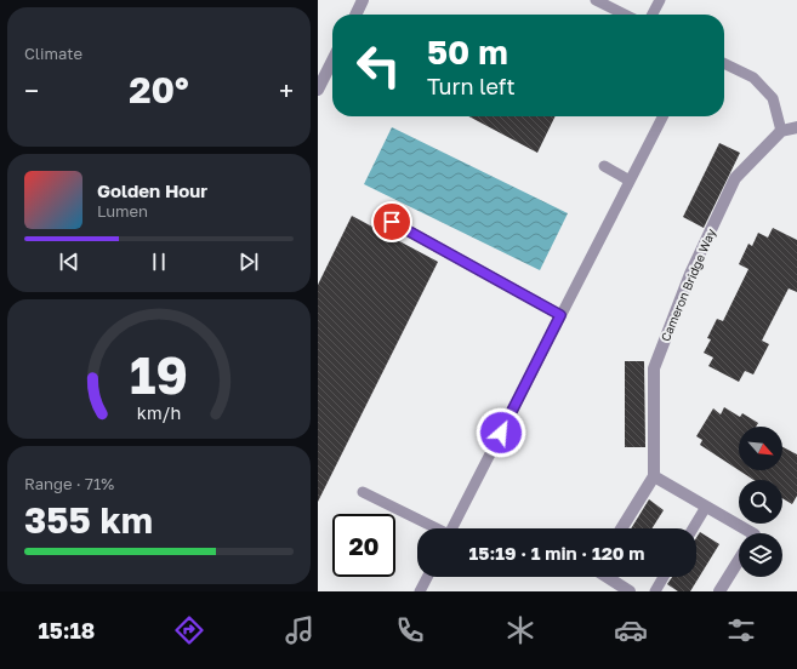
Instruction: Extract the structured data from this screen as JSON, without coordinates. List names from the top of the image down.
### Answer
{
  "streets": {
    "street": ["Cameron Bridge Way"]
  },
  "north": "bottom right",
  "page": {
    "tile": [
      "Climate",
      ["Range · 71%", "355 km"]
    ],
    "turn": ["50 m", "Turn left"],
    "heat": ["−", "20°", "+"],
    "song": ["Golden Hour", "Lumen"],
    "limit": "20",
    "trip": "15:19 · 1 min · 120 m",
    "tabs": "15:18",
    "gauge": ["19", "km/h"]
  }
}
